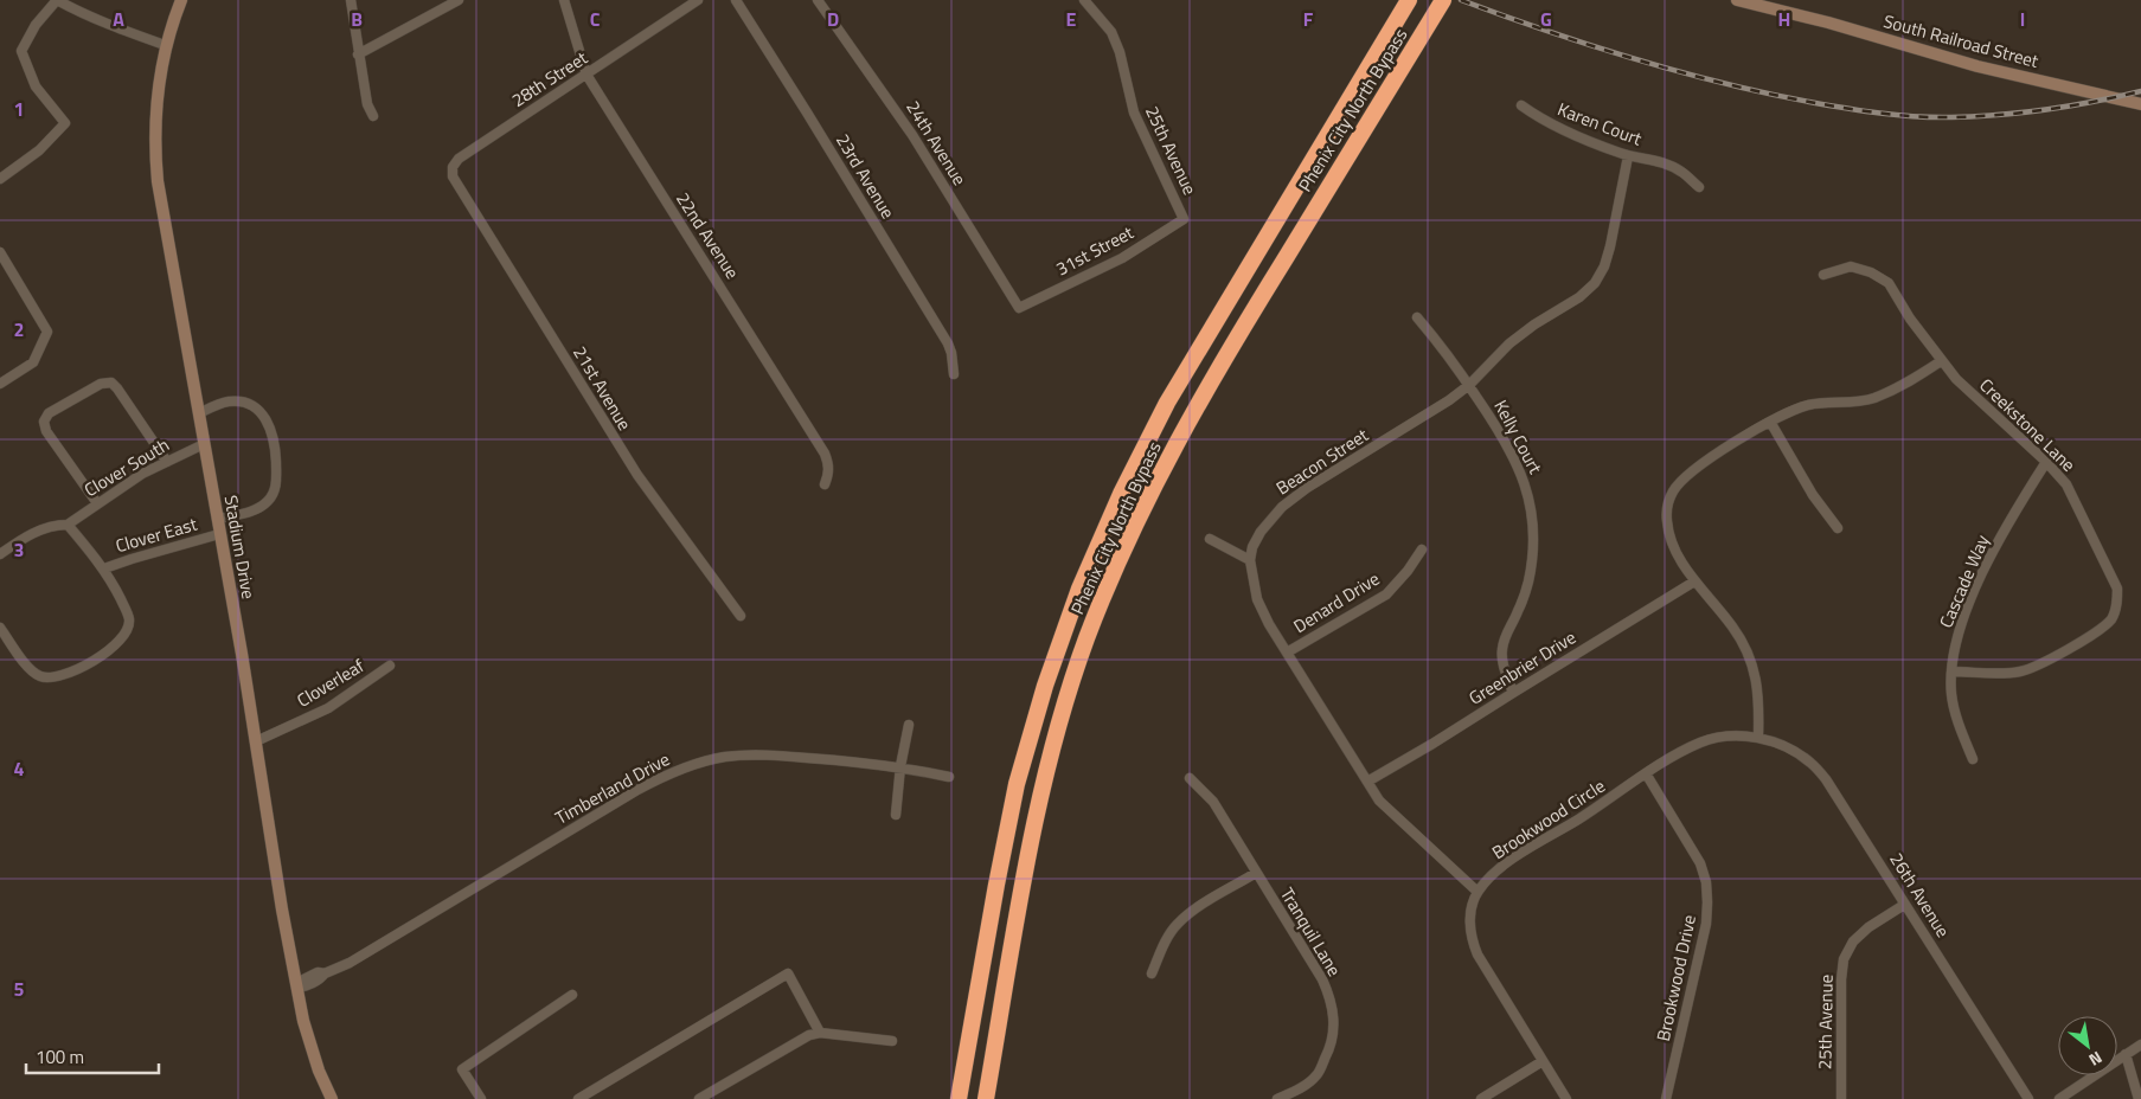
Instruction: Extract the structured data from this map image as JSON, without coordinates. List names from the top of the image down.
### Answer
{
  "streets": {
    "highway": ["Phenix City North Bypass"],
    "street": [
      "South Railroad Street",
      "28th Street",
      "Karen Court",
      "24th Avenue",
      "25th Avenue",
      "23rd Avenue",
      "22nd Avenue",
      "31st Street",
      "21st Avenue",
      "Creekstone Lane",
      "Kelly Court",
      "Beacon Street",
      "Clover South",
      "Clover East",
      "Stadium Drive",
      "Cascade Way",
      "Denard Drive",
      "Greenbrier Drive",
      "Cloverleaf",
      "Timberland Drive",
      "Brookwood Circle",
      "26th Avenue",
      "Tranquil Lane",
      "Brookwood Drive"
    ]
  },
  "crossings": [
    ["28th Street", "22nd Avenue"],
    ["28th Street", "21st Avenue"],
    ["Karen Court", "Beacon Street"],
    ["24th Avenue", "31st Street"],
    ["25th Avenue", "31st Street"],
    ["25th Avenue", "26th Avenue"],
    ["Creekstone Lane", "Cascade Way"],
    ["Kelly Court", "Beacon Street"],
    ["Kelly Court", "Greenbrier Drive"],
    ["Clover South", "Stadium Drive"],
    ["Clover East", "Stadium Drive"],
    ["Stadium Drive", "Cloverleaf"],
    ["Stadium Drive", "Timberland Drive"],
    ["Brookwood Circle", "26th Avenue"],
    ["Brookwood Circle", "Brookwood Drive"]
  ],
  "scale_bar": "100 m",
  "north": "bottom right",
  "grid": {
    "columns": [
      "A",
      "B",
      "C",
      "D",
      "E",
      "F",
      "G",
      "H",
      "I"
    ],
    "rows": [
      "1",
      "2",
      "3",
      "4",
      "5"
    ]
  }
}
